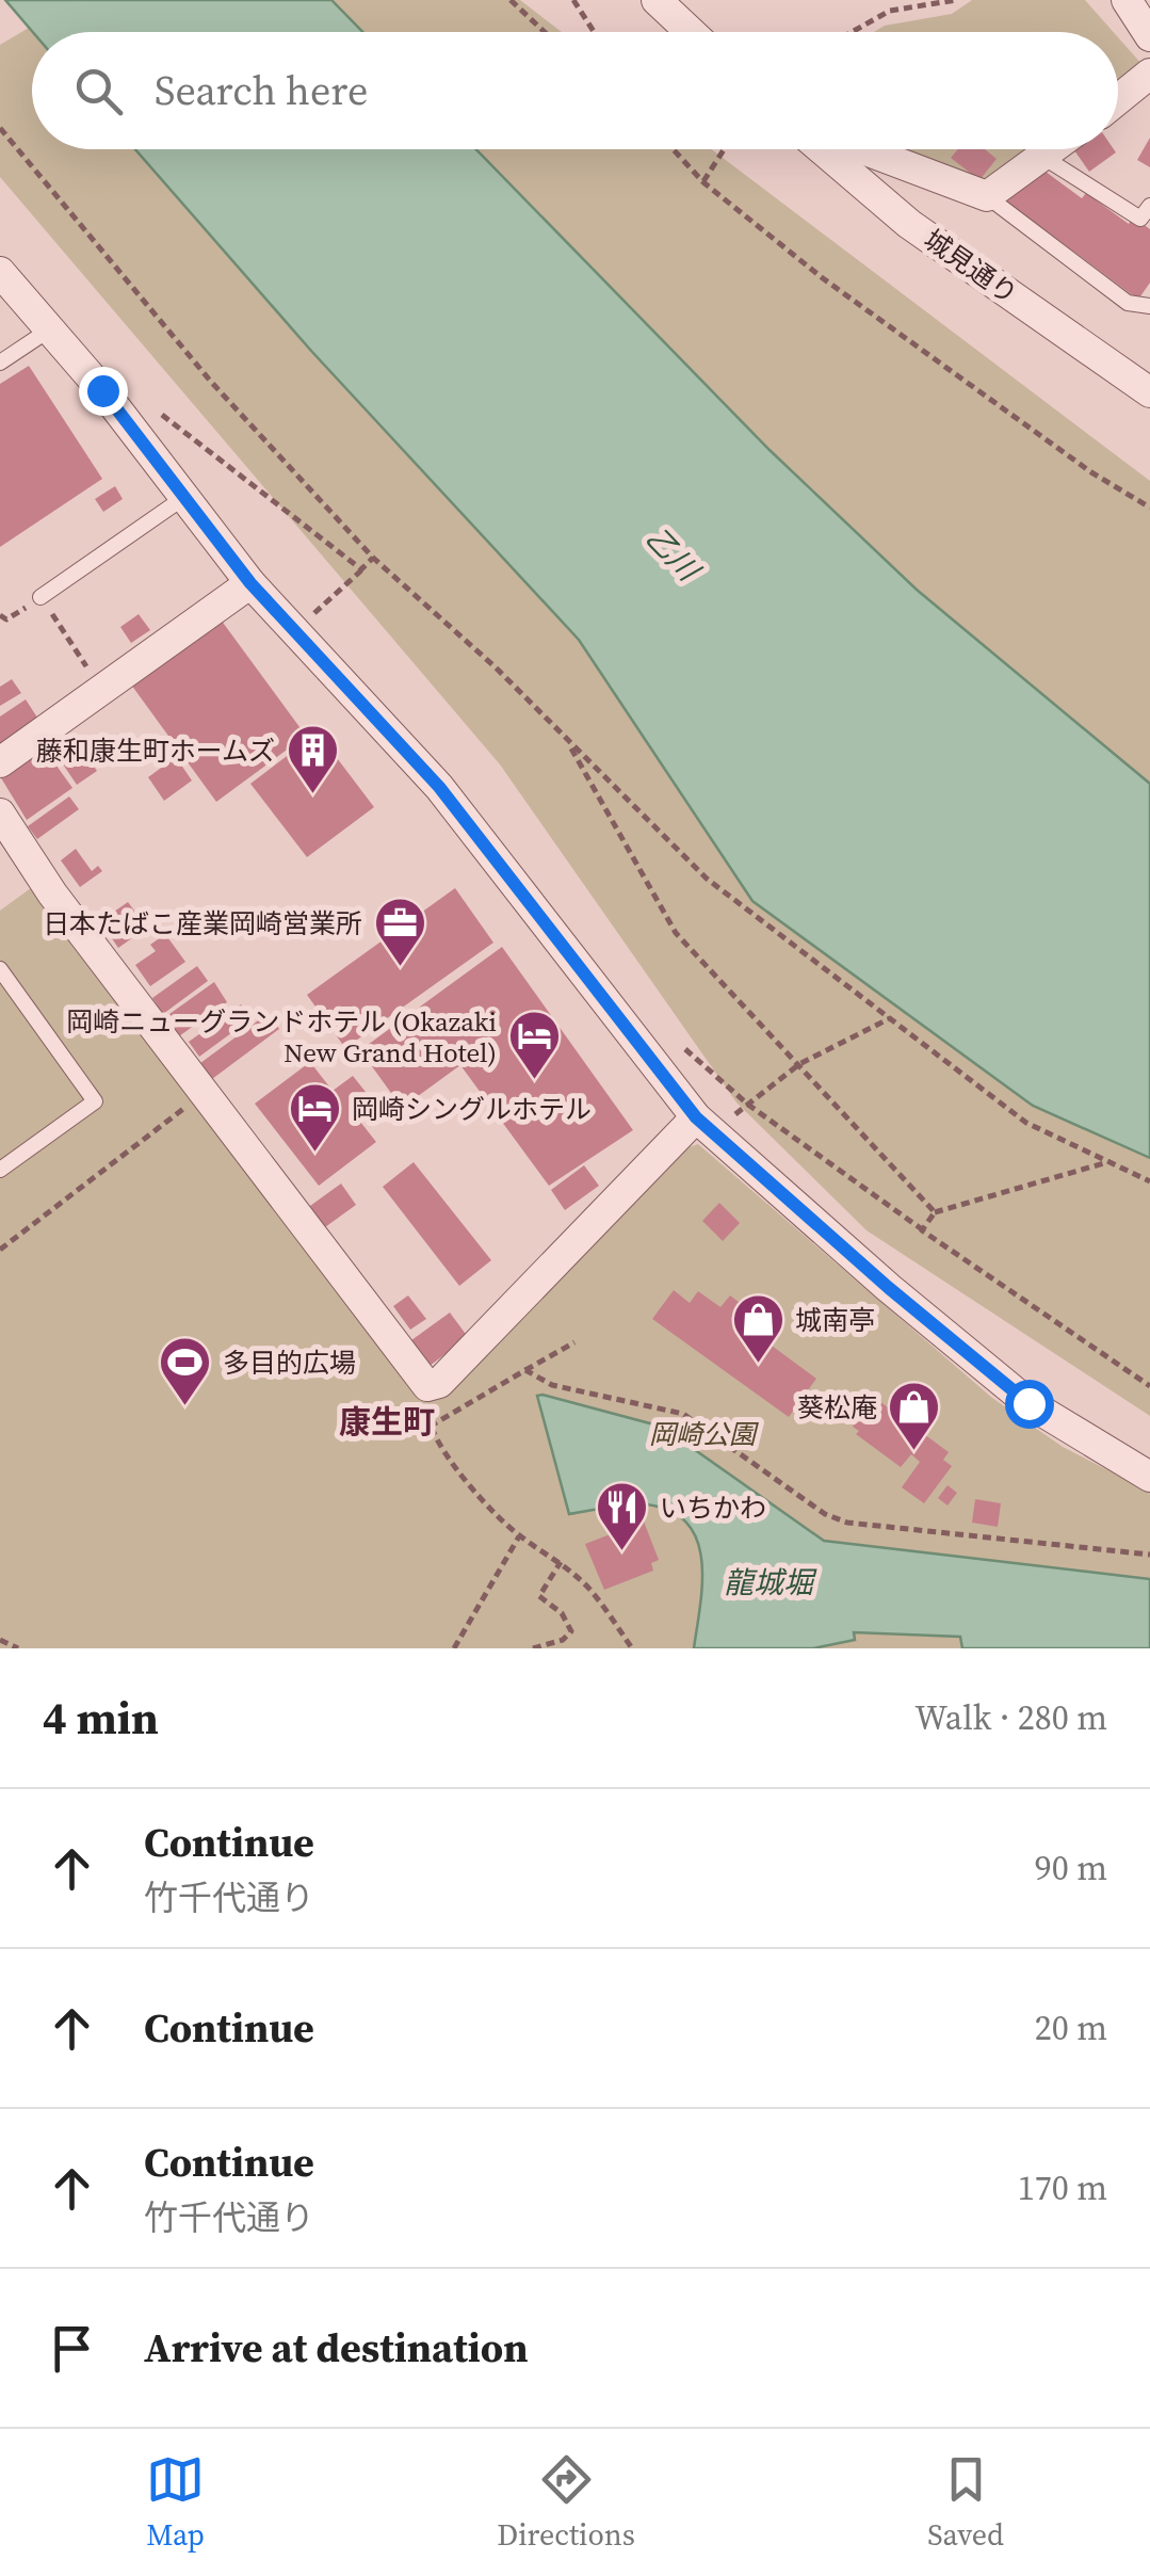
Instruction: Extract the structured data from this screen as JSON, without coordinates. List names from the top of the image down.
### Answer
{
  "streets": {
    "street": ["城見通り"]
  },
  "districts": ["康生町"],
  "water": ["乙川", "龍城堀"],
  "parks": ["岡崎公園"],
  "places": {
    "building": ["藤和康生町ホームズ"],
    "office": ["日本たばこ産業岡崎営業所"],
    "hotel": ["岡崎ニューグランドホテル (Okazaki New Grand Hotel)", "岡崎シングルホテル"],
    "shop": ["城南亭", "葵松庵"],
    "sports": ["多目的広場"],
    "restaurant": ["いちかわ"]
  },
  "page": {
    "search": "Search here",
    "heading": ["4 min", "Walk · 280 m"],
    "list": [
      ["Continue", "竹千代通り", "90 m"],
      ["Continue", "20 m"],
      ["Continue", "竹千代通り", "170 m"],
      "Arrive at destination"
    ],
    "nav": ["Map", "Directions", "Saved"]
  }
}
